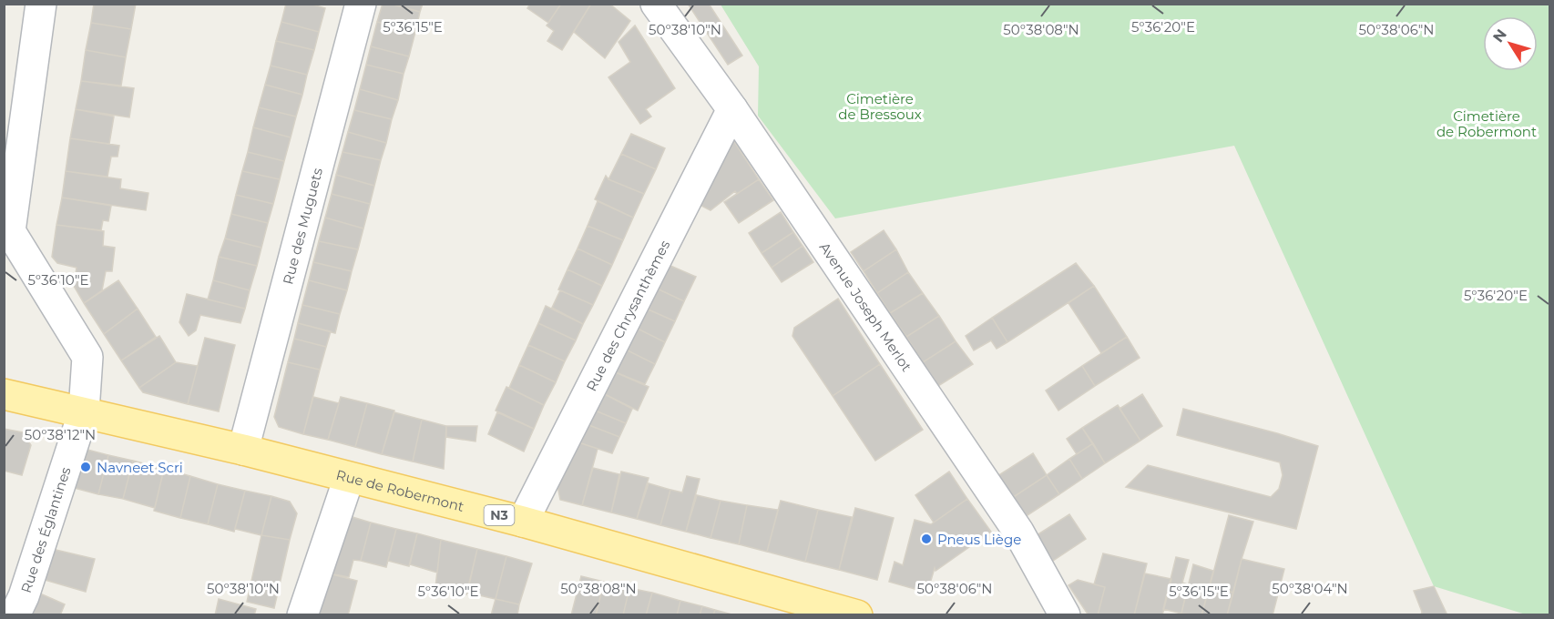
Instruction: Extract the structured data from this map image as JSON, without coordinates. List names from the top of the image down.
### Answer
{
  "streets": {
    "main road": ["Rue de Robermont", "N3"],
    "street": [
      "Rue des Muguets",
      "Avenue Joseph Merlot",
      "Rue des Chrysanthèmes",
      "Rue des Églantines"
    ]
  },
  "crossings": [
    ["Rue des Muguets", "Rue de Robermont"],
    ["Avenue Joseph Merlot", "Rue des Chrysanthèmes"],
    ["Rue des Chrysanthèmes", "Rue de Robermont"],
    ["Rue de Robermont", "Rue des Églantines"]
  ],
  "parks": ["Cimetière de Bressoux", "Cimetière de Robermont"],
  "places": ["Navneet Scri", "Pneus Liège"],
  "north": "top left",
  "coordinates": [
    "5°36'15\"E",
    "5°36'20\"E",
    "50°38'06\"N",
    "50°38'10\"N",
    "50°38'08\"N",
    "5°36'10\"E",
    "50°38'12\"N",
    "50°38'04\"N"
  ]
}
